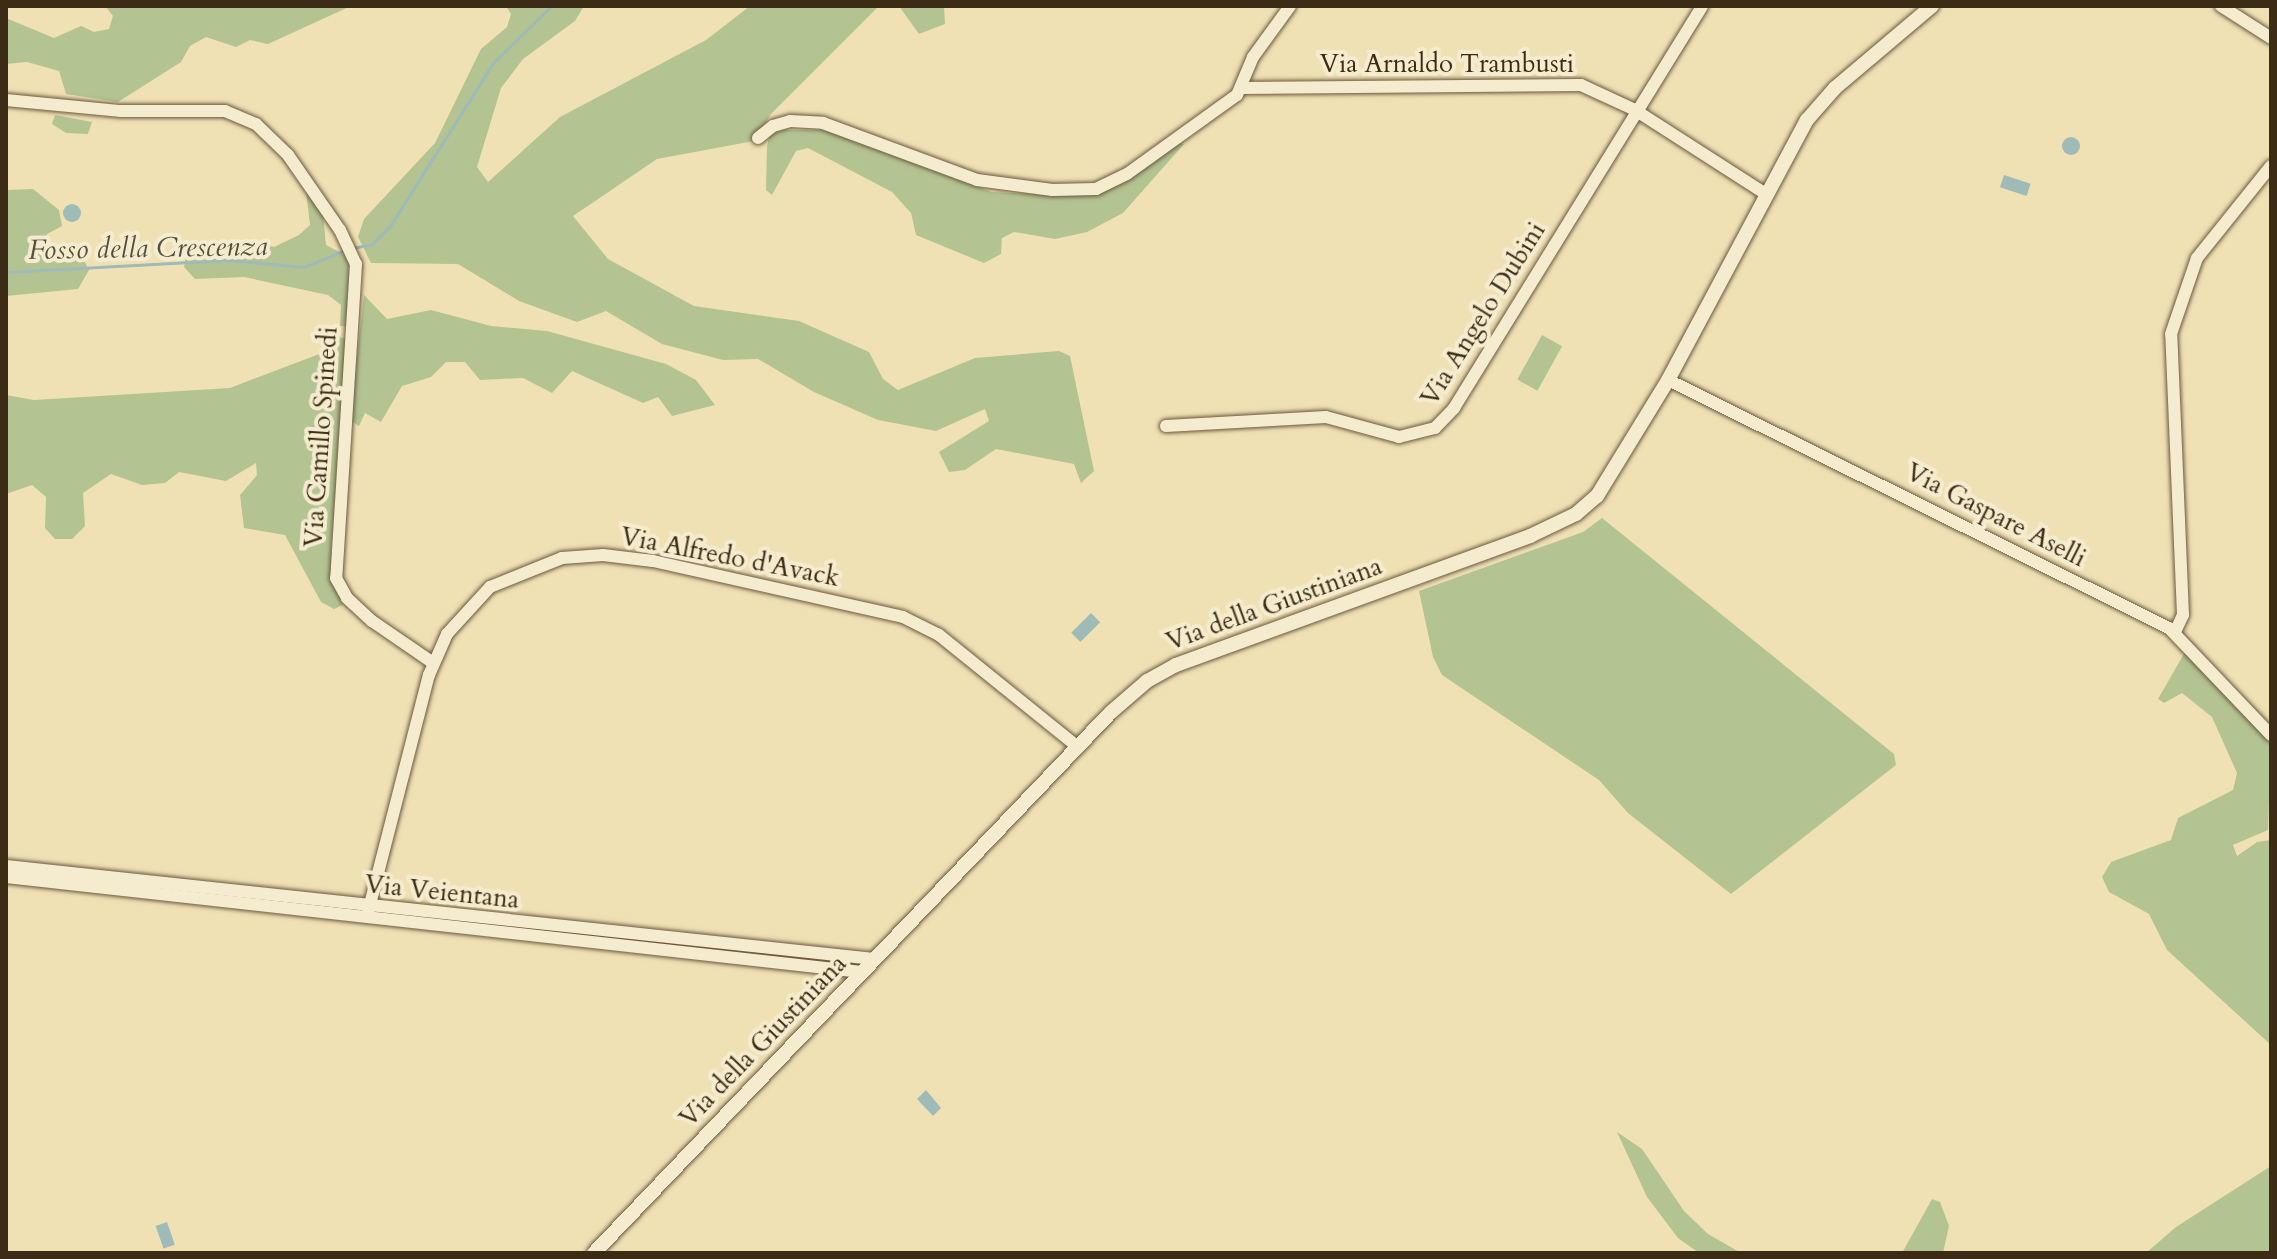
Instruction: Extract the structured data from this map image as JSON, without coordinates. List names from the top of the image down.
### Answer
{
  "streets": {
    "street": [
      "Via Arnaldo Trambusti",
      "Via Angelo Dubini",
      "Via Camillo Spinedi",
      "Via Gaspare Aselli",
      "Via Alfredo d'Avack",
      "Via della Giustiniana",
      "Via Veientana"
    ]
  },
  "crossings": [
    ["Via Arnaldo Trambusti", "Via Angelo Dubini"],
    ["Via Arnaldo Trambusti", "Via della Giustiniana"],
    ["Via Camillo Spinedi", "Via Alfredo d'Avack"],
    ["Via Gaspare Aselli", "Via della Giustiniana"],
    ["Via Alfredo d'Avack", "Via della Giustiniana"],
    ["Via Alfredo d'Avack", "Via Veientana"],
    ["Via della Giustiniana", "Via Veientana"]
  ],
  "water": ["Fosso della Crescenza"]
}
